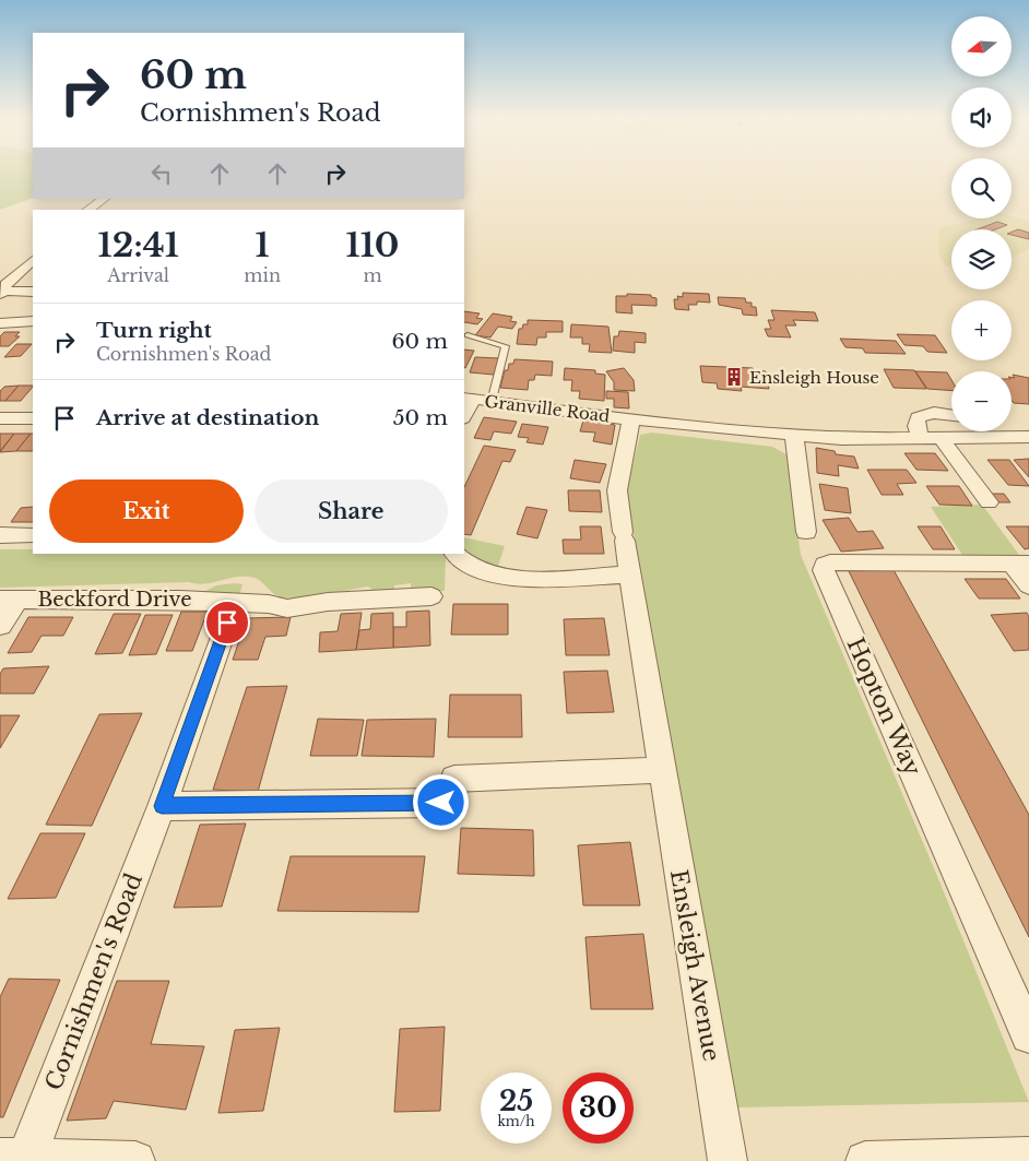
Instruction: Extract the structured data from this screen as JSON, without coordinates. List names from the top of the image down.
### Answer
{
  "streets": {
    "street": [
      "Granville Road",
      "Beckford Drive",
      "Hopton Way",
      "Ensleigh Avenue",
      "Cornishmen's Road"
    ]
  },
  "crossings": [
    ["Granville Road", "Ensleigh Avenue"],
    ["Beckford Drive", "Cornishmen's Road"]
  ],
  "places": {
    "building": ["Ensleigh House"]
  },
  "north": "left",
  "page": {
    "map_buttons": ["+", "−"],
    "turn": ["60 m", "Cornishmen's Road"],
    "eta": [
      "12:41",
      "Arrival",
      "1",
      "min",
      "110",
      "m"
    ],
    "list": [
      {
        "name": "Turn right",
        "note": "Cornishmen's Road",
        "value": "60 m"
      },
      {
        "name": "Arrive at destination",
        "value": "50 m"
      }
    ],
    "buttons": ["Exit", "Share"],
    "speed": "25 km/h",
    "limit": "30"
  }
}
